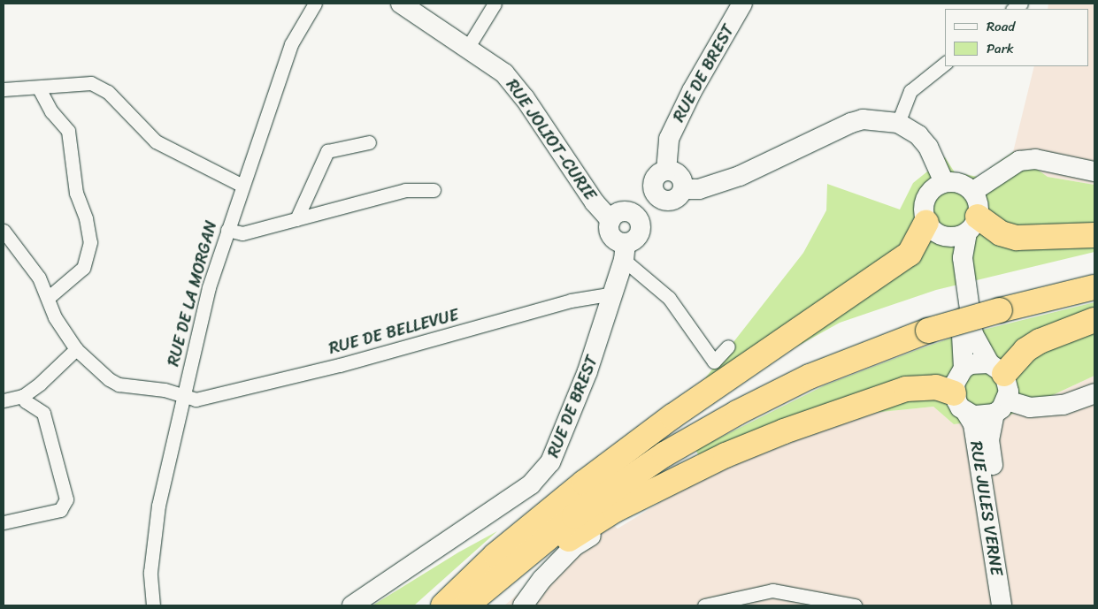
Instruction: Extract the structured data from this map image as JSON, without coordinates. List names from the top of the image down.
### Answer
{
  "streets": {
    "street": [
      "RUE DE BREST",
      "RUE JOLIOT-CURIE",
      "RUE DE LA MORGAN",
      "RUE DE BELLEVUE",
      "RUE JULES VERNE"
    ]
  },
  "crossings": [
    ["RUE DE BREST", "RUE JOLIOT-CURIE"],
    ["RUE DE BREST", "RUE DE BELLEVUE"],
    ["RUE DE LA MORGAN", "RUE DE BELLEVUE"]
  ],
  "legend": ["Road", "Park"]
}
